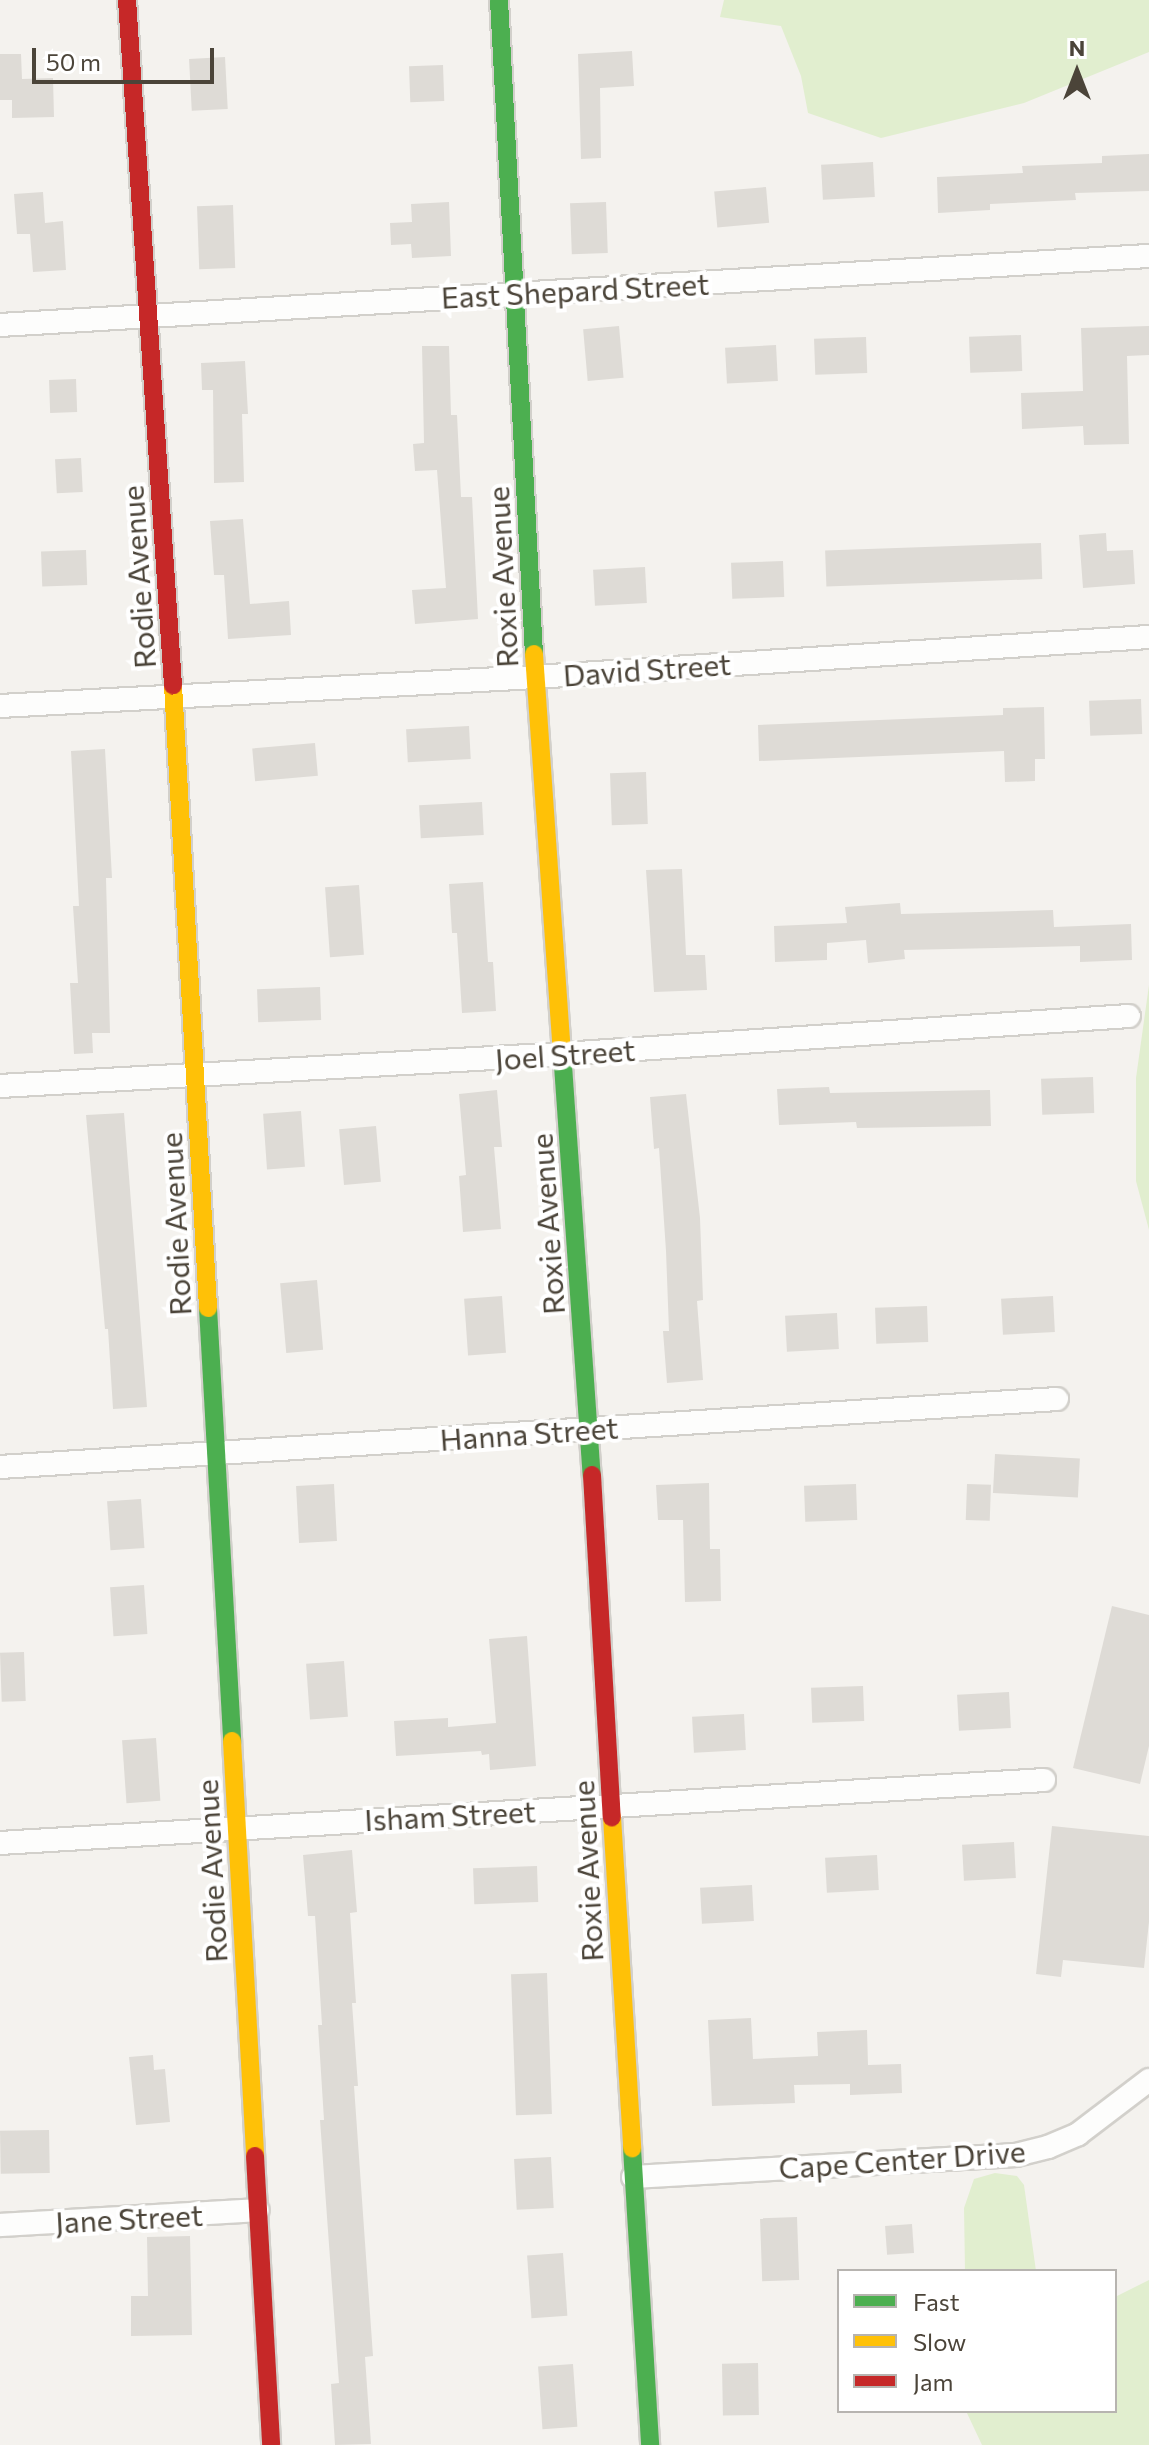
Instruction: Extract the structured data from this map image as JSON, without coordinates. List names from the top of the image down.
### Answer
{
  "streets": {
    "street": [
      "East Shepard Street",
      "Rodie Avenue",
      "Roxie Avenue",
      "David Street",
      "Joel Street",
      "Hanna Street",
      "Isham Street",
      "Cape Center Drive",
      "Jane Street"
    ]
  },
  "crossings": [
    ["East Shepard Street", "Rodie Avenue"],
    ["East Shepard Street", "Roxie Avenue"],
    ["Rodie Avenue", "David Street"],
    ["Rodie Avenue", "Joel Street"],
    ["Rodie Avenue", "Hanna Street"],
    ["Rodie Avenue", "Isham Street"],
    ["Rodie Avenue", "Jane Street"],
    ["Roxie Avenue", "David Street"],
    ["Roxie Avenue", "Joel Street"],
    ["Roxie Avenue", "Hanna Street"],
    ["Roxie Avenue", "Isham Street"],
    ["Roxie Avenue", "Cape Center Drive"]
  ],
  "legend": ["Fast", "Slow", "Jam"],
  "scale_bar": "50 m",
  "north": "top"
}
